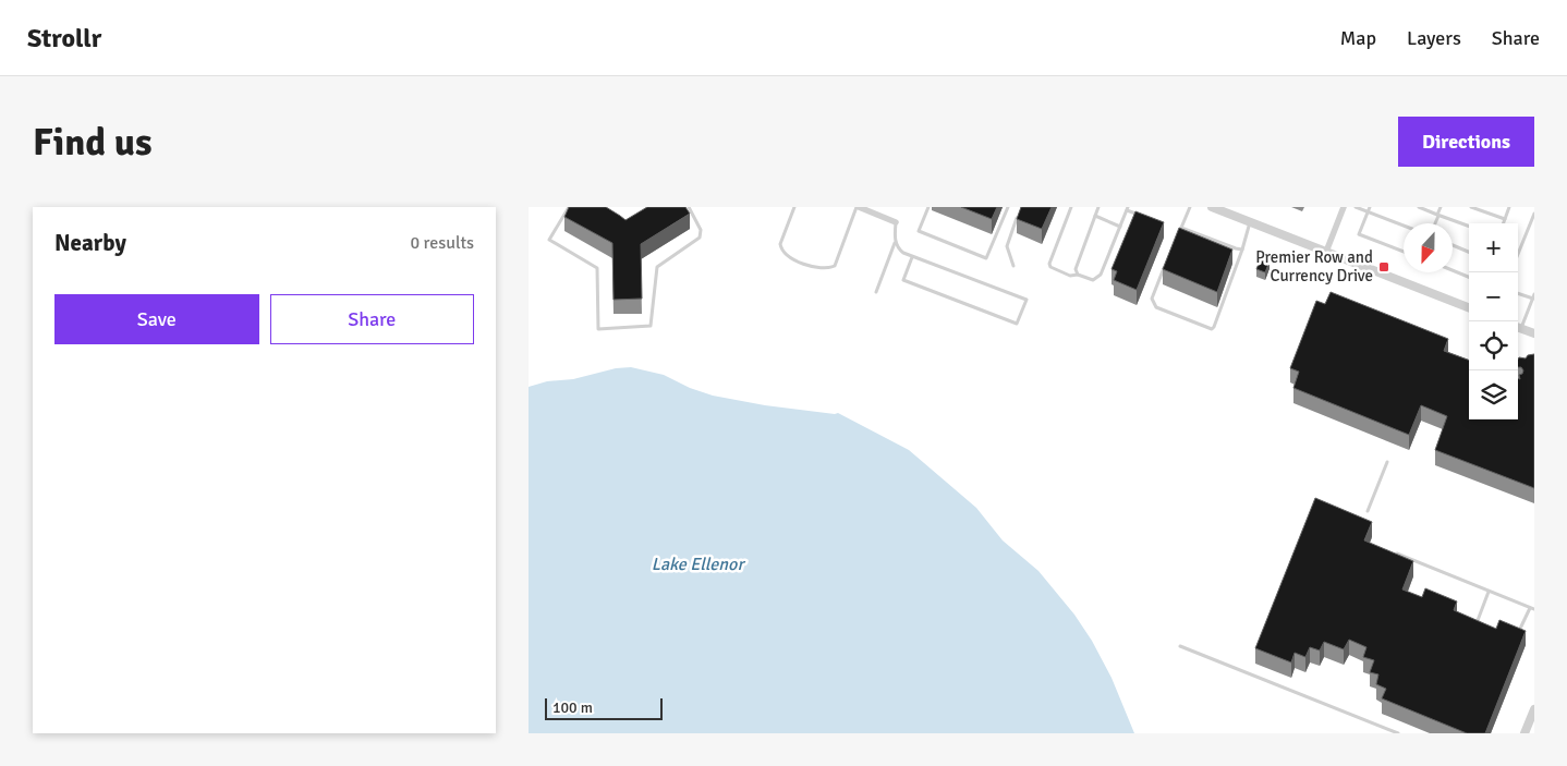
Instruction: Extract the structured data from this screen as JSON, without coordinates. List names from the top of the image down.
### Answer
{
  "water": ["Lake Ellenor"],
  "places": {
    "transit": ["Premier Row and Currency Drive"]
  },
  "scale_bar": "100 m",
  "north": "bottom",
  "page": {
    "header": "Strollr",
    "nav": ["Map", "Layers", "Share"],
    "buttons": [
      "Directions",
      ["Save", "Share"]
    ],
    "title": "Find us",
    "heading": ["Nearby", "0 results"],
    "map_buttons": ["+", "−"],
    "scale": "100 m"
  }
}
